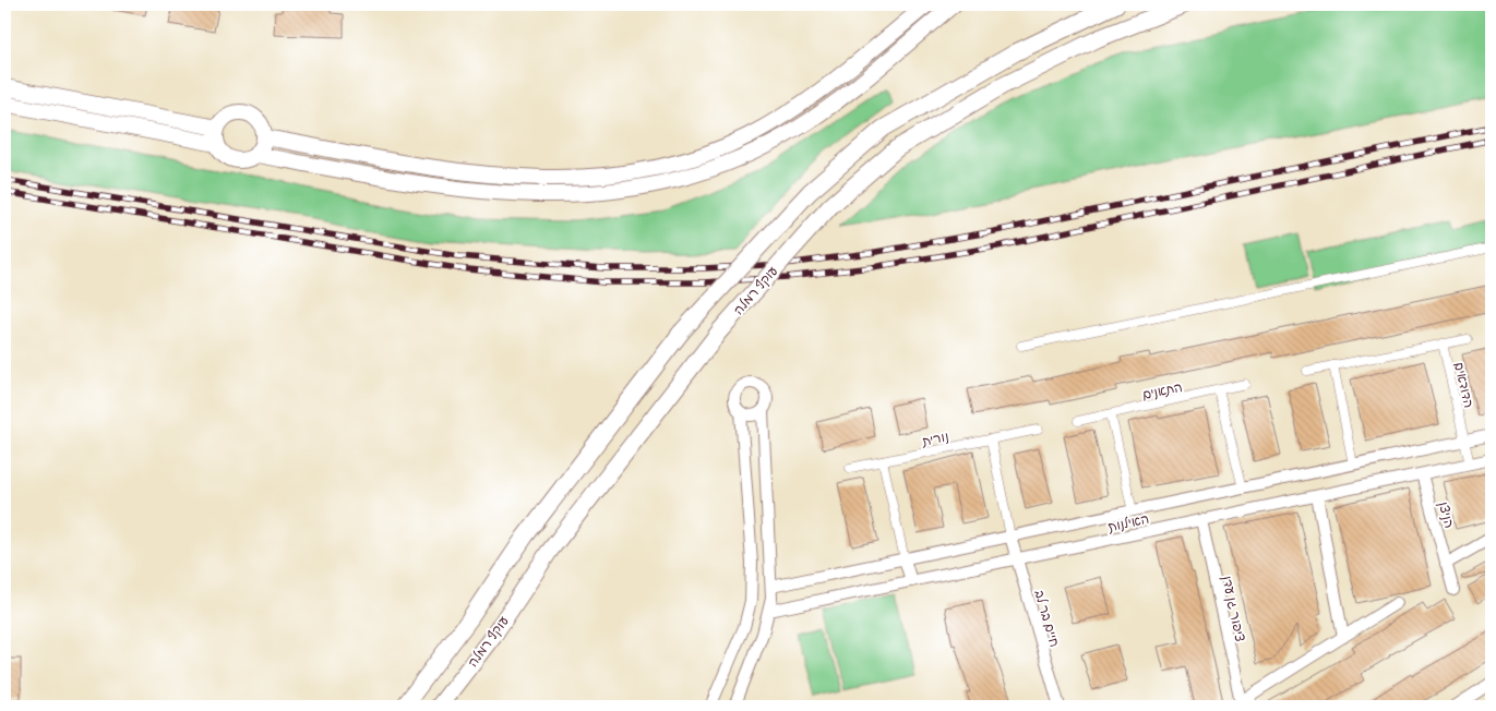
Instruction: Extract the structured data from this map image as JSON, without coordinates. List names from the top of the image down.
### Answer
{
  "streets": {
    "main road": ["עוקף רמלה"],
    "street": [
      "הדודאים",
      "התאנים",
      "נורית",
      "הניצן",
      "האילנות",
      "ציפור גן עדן",
      "חיים בר לב"
    ]
  },
  "crossings": [
    ["הדודאים", "האילנות"],
    ["הניצן", "האילנות"],
    ["האילנות", "ציפור גן עדן"],
    ["האילנות", "חיים בר לב"]
  ]
}
